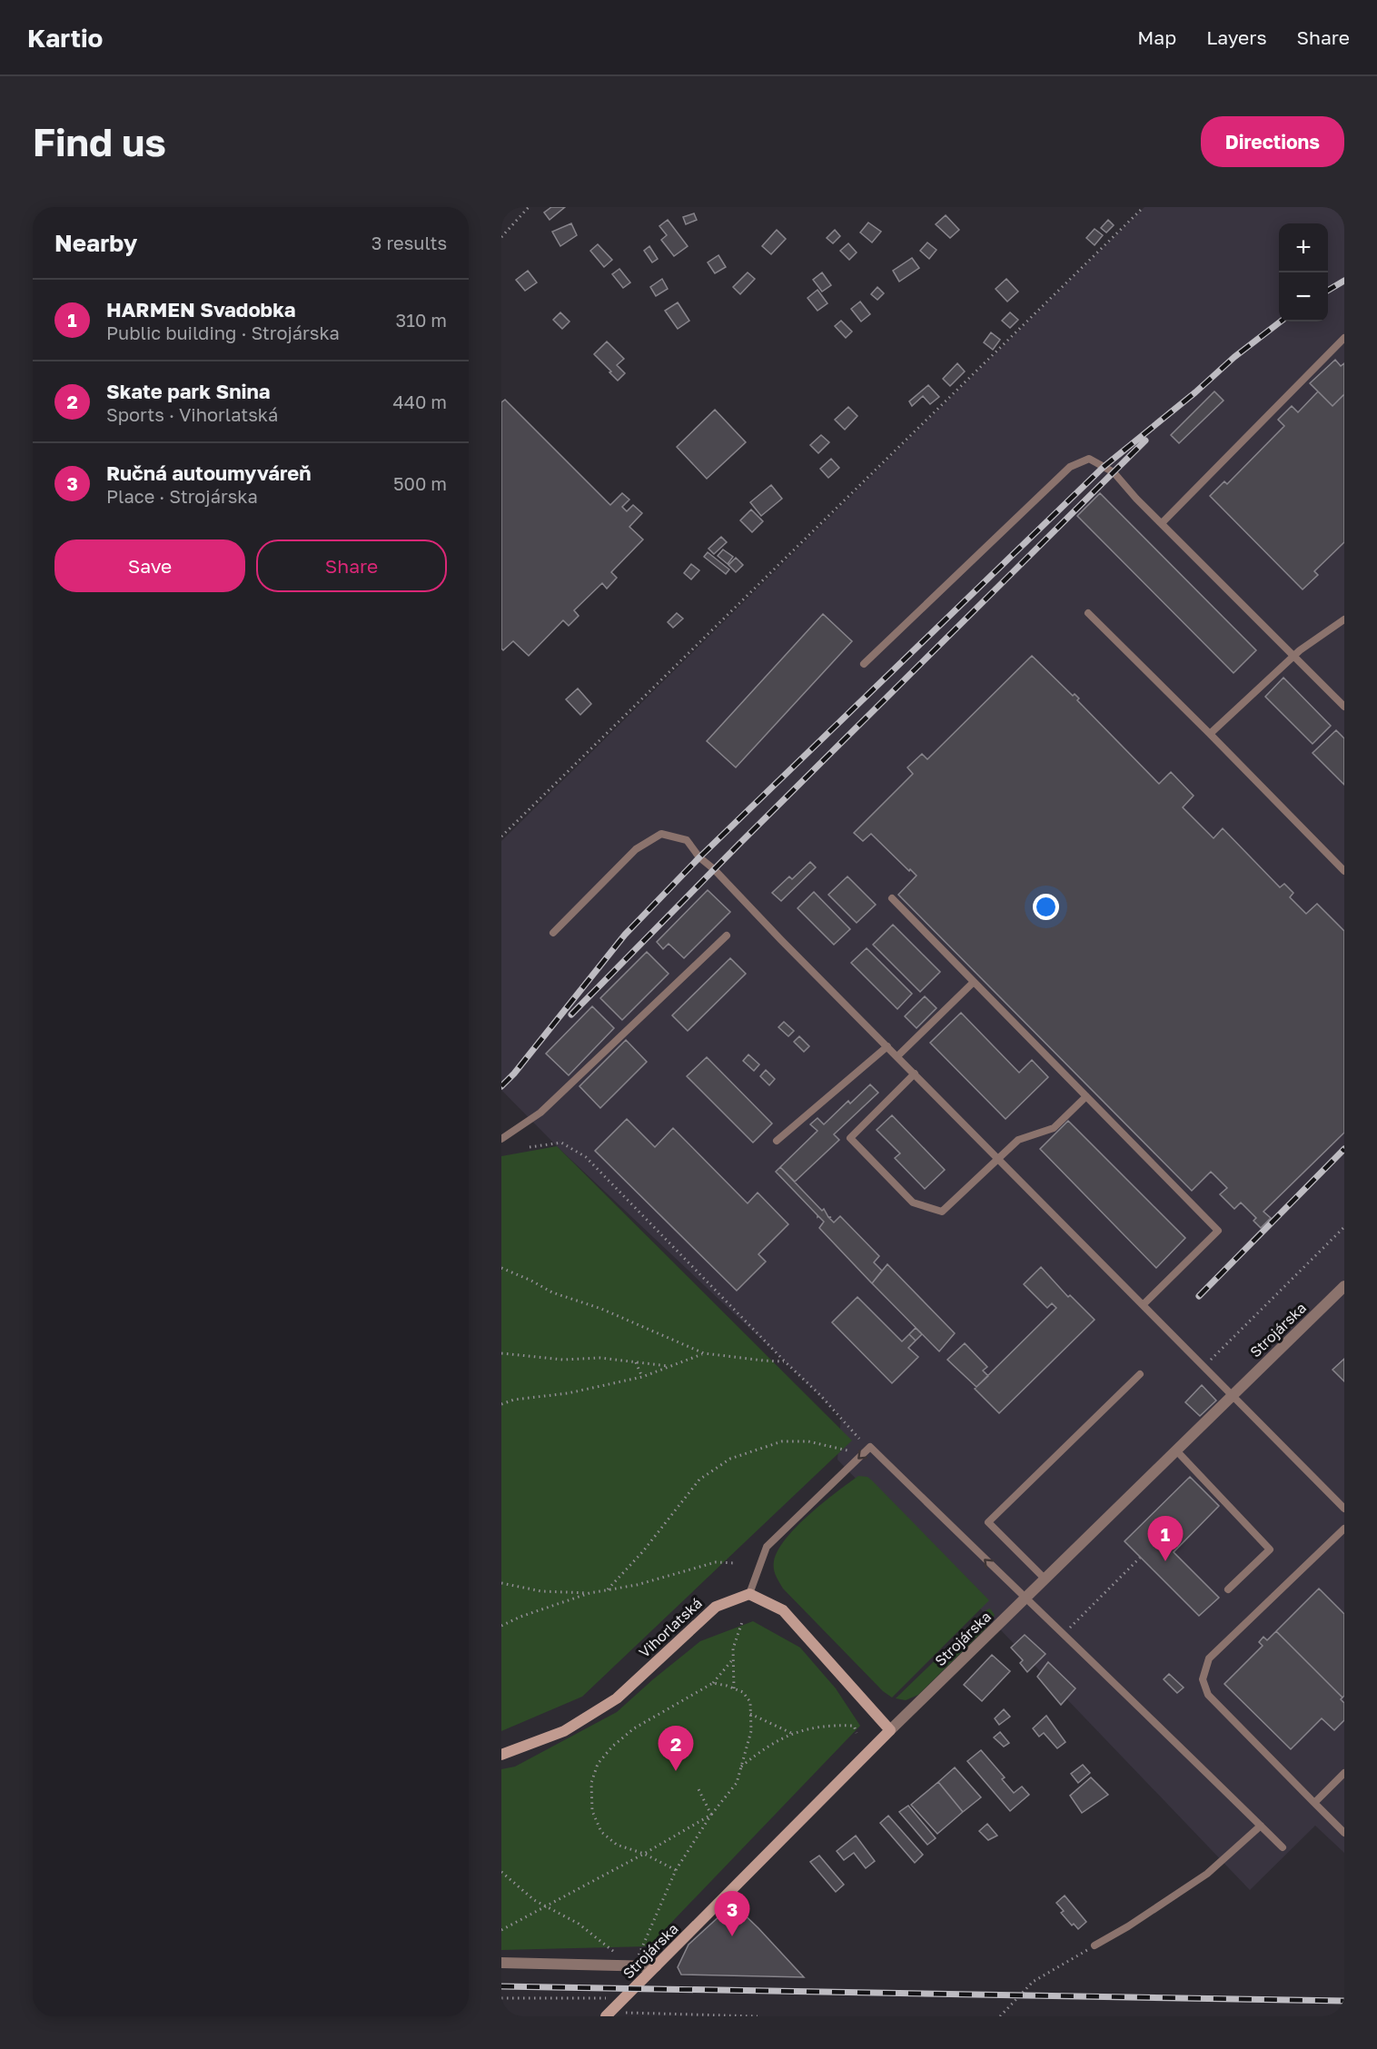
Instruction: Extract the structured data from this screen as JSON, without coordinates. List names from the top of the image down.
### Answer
{
  "streets": {
    "main road": ["Strojárska", "Vihorlatská"]
  },
  "page": {
    "header": "Kartio",
    "nav": ["Map", "Layers", "Share"],
    "buttons": [
      "Directions",
      ["Save", "Share"]
    ],
    "title": "Find us",
    "heading": ["Nearby", "3 results"],
    "map_buttons": ["+", "−"],
    "list": [
      {
        "mark": "1",
        "name": "HARMEN Svadobka",
        "note": "Public building · Strojárska",
        "value": "310 m"
      },
      {
        "mark": "2",
        "name": "Skate park Snina",
        "note": "Sports · Vihorlatská",
        "value": "440 m"
      },
      {
        "mark": "3",
        "name": "Ručná autoumyváreň",
        "note": "Place · Strojárska",
        "value": "500 m"
      }
    ],
    "pins": ["1", "2", "3"]
  }
}
